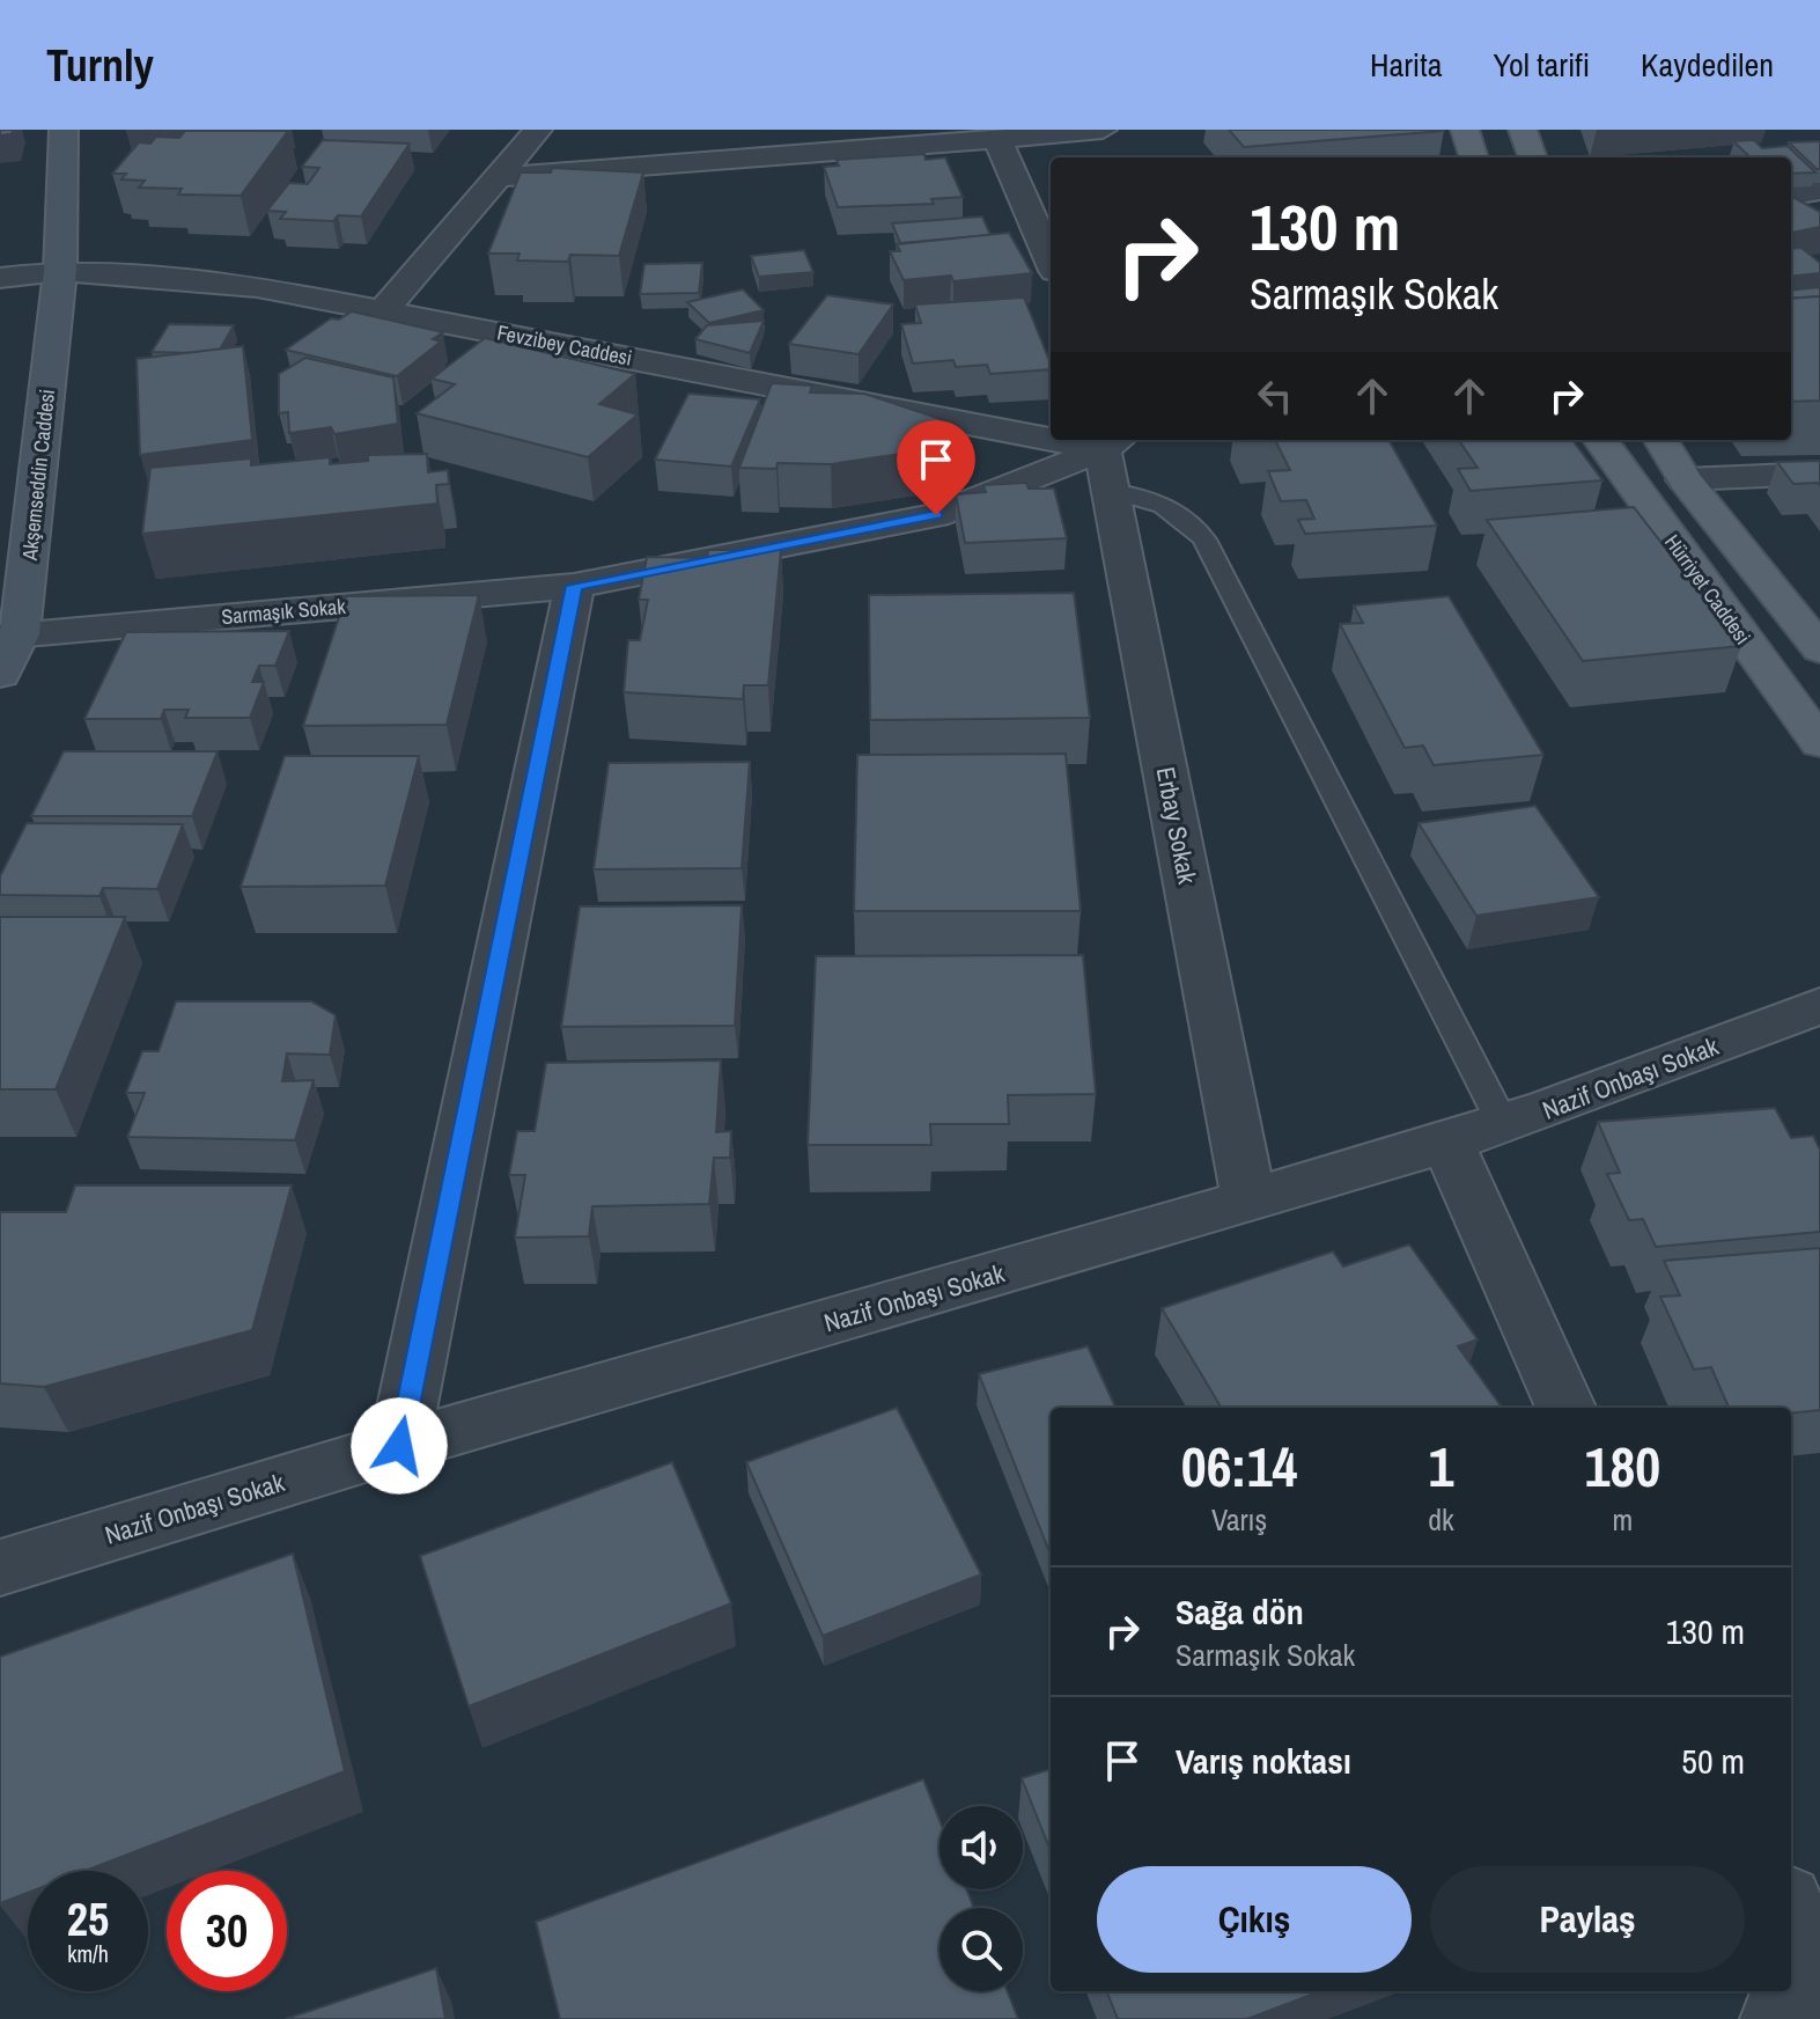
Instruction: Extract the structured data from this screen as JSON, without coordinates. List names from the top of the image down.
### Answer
{
  "streets": {
    "main road": ["Akşemseddin Caddesi", "Hürriyet Caddesi"],
    "street": [
      "Fevzibey Caddesi",
      "Sarmaşık Sokak",
      "Erbay Sokak",
      "Nazif Onbaşı Sokak"
    ]
  },
  "crossings": [
    ["Fevzibey Caddesi", "Akşemseddin Caddesi"],
    ["Fevzibey Caddesi", "Sarmaşık Sokak"],
    ["Fevzibey Caddesi", "Erbay Sokak"],
    ["Akşemseddin Caddesi", "Sarmaşık Sokak"],
    ["Sarmaşık Sokak", "Erbay Sokak"],
    ["Erbay Sokak", "Nazif Onbaşı Sokak"]
  ],
  "page": {
    "header": "Turnly",
    "nav": ["Harita", "Yol tarifi", "Kaydedilen"],
    "turn": ["130 m", "Sarmaşık Sokak"],
    "eta": [
      "06:14",
      "Varış",
      "1",
      "dk",
      "180",
      "m"
    ],
    "list": [
      {
        "name": "Sağa dön",
        "note": "Sarmaşık Sokak",
        "value": "130 m"
      },
      {
        "name": "Varış noktası",
        "value": "50 m"
      }
    ],
    "buttons": ["Çıkış", "Paylaş"],
    "speed": "25 km/h",
    "limit": "30"
  }
}
